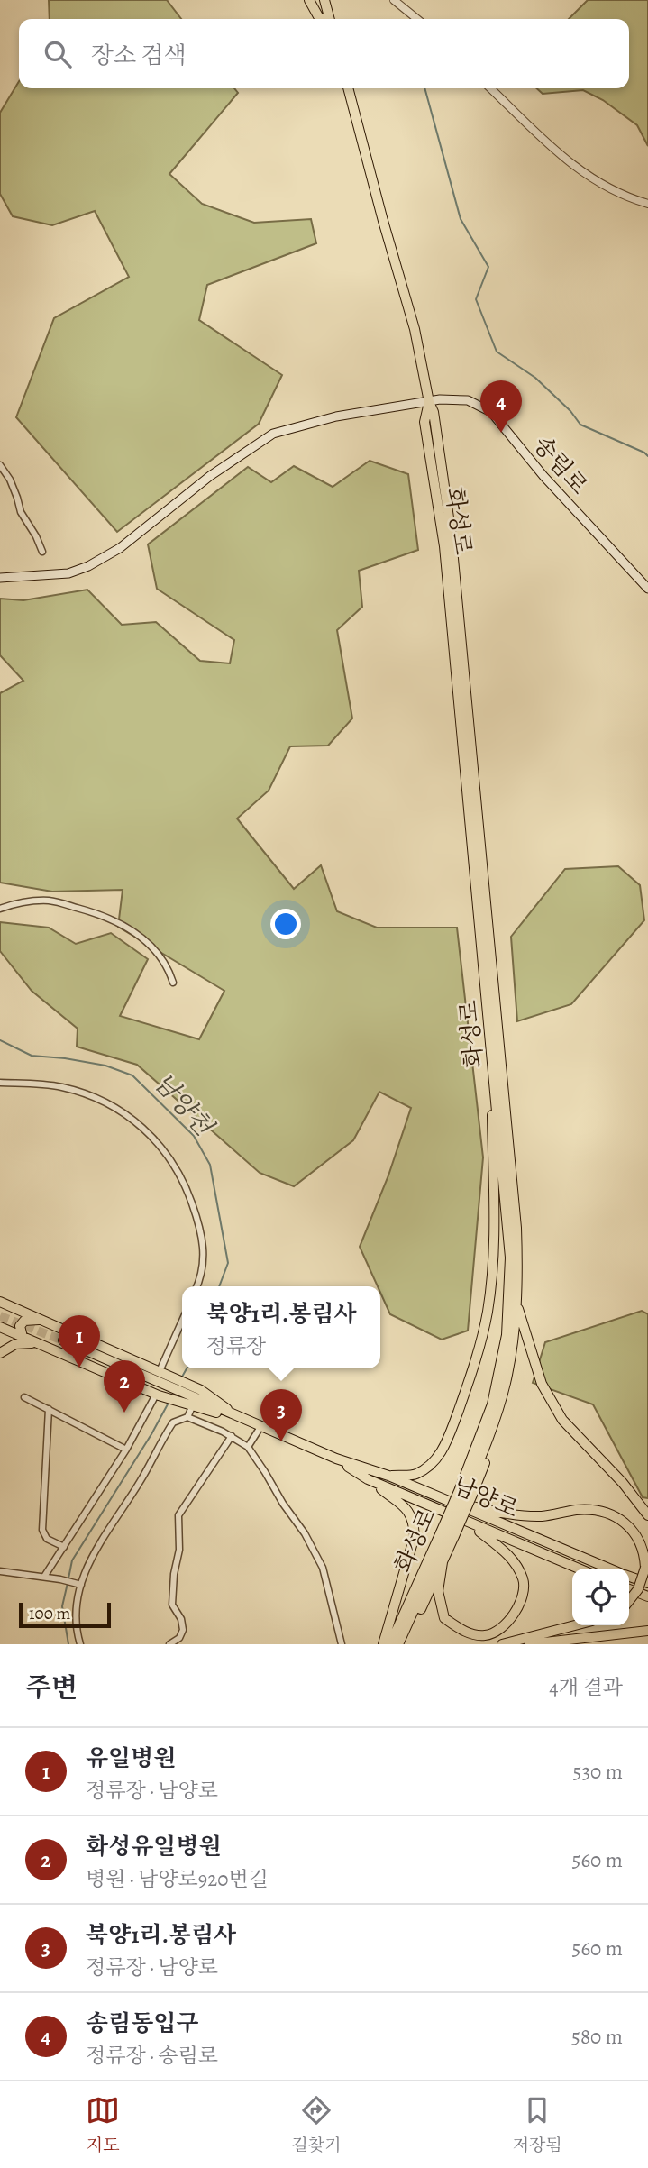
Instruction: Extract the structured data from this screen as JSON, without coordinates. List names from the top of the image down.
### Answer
{
  "streets": {
    "main road": ["송림로", "화성로", "남양로"]
  },
  "crossings": [
    ["송림로", "화성로"]
  ],
  "water": ["남양천"],
  "scale_bar": "100 m",
  "page": {
    "search": "장소 검색",
    "pins": [
      "4",
      "1",
      "2",
      "3"
    ],
    "popup": ["북양1리.봉림사", "정류장"],
    "scale": "100 m",
    "heading": ["주변", "4개 결과"],
    "list": [
      {
        "mark": "1",
        "name": "유일병원",
        "note": "정류장 · 남양로",
        "value": "530 m"
      },
      {
        "mark": "2",
        "name": "화성유일병원",
        "note": "병원 · 남양로920번길",
        "value": "560 m"
      },
      {
        "mark": "3",
        "name": "북양1리.봉림사",
        "note": "정류장 · 남양로",
        "value": "560 m"
      },
      {
        "mark": "4",
        "name": "송림동입구",
        "note": "정류장 · 송림로",
        "value": "580 m"
      }
    ],
    "nav": ["지도", "길찾기", "저장됨"]
  }
}
